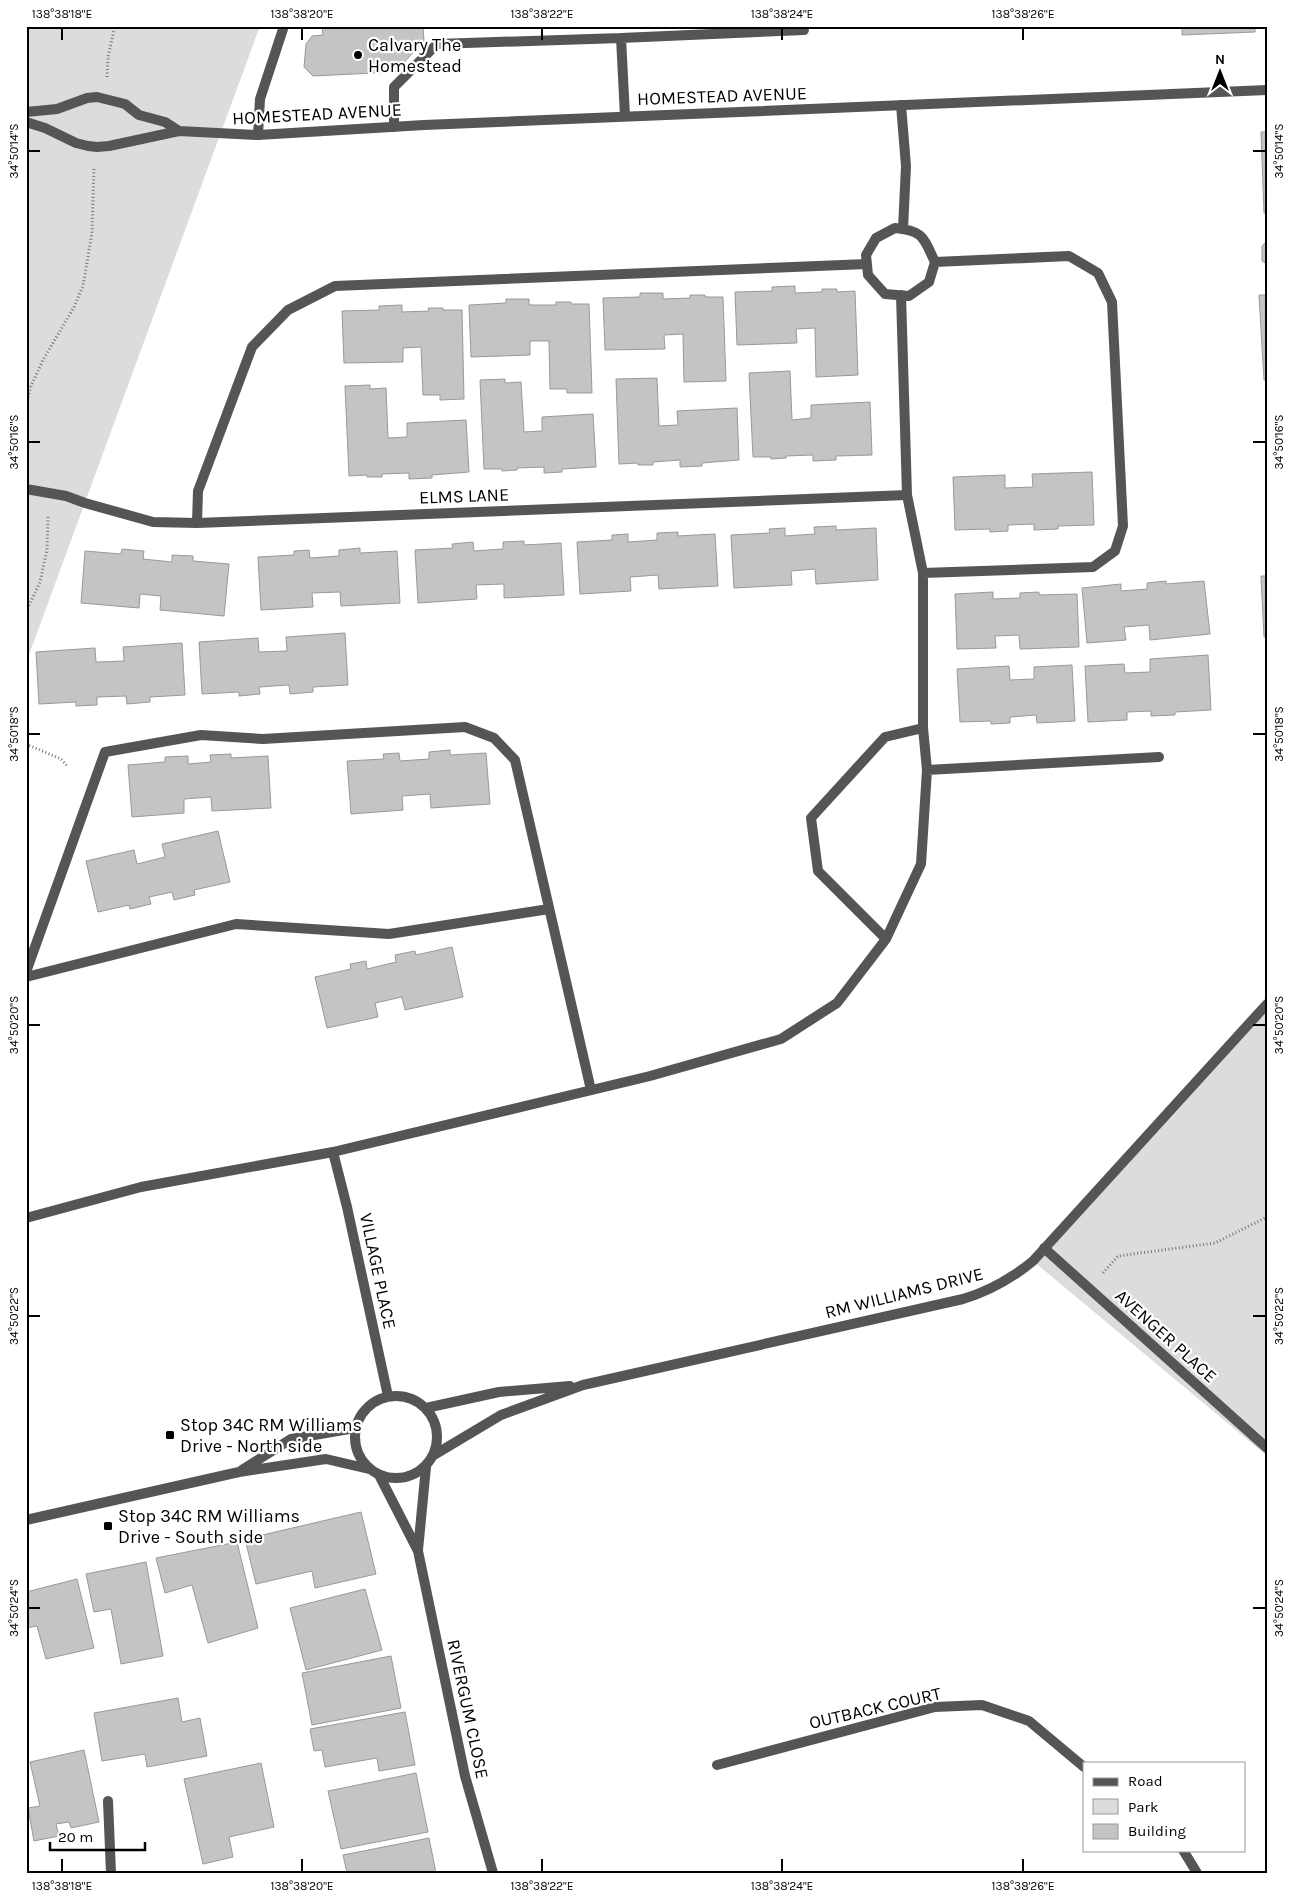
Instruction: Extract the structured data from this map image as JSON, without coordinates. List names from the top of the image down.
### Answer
{
  "streets": {
    "street": [
      "HOMESTEAD AVENUE",
      "ELMS LANE",
      "VILLAGE PLACE",
      "RM WILLIAMS DRIVE",
      "AVENGER PLACE",
      "OUTBACK COURT",
      "RIVERGUM CLOSE"
    ]
  },
  "crossings": [
    ["VILLAGE PLACE", "RM WILLIAMS DRIVE"],
    ["VILLAGE PLACE", "RIVERGUM CLOSE"],
    ["RM WILLIAMS DRIVE", "AVENGER PLACE"],
    ["RM WILLIAMS DRIVE", "RIVERGUM CLOSE"]
  ],
  "places": {
    "other": ["Calvary The Homestead"],
    "transit": ["Stop 34C RM Williams Drive - North side", "Stop 34C RM Williams Drive - South side"]
  },
  "legend": ["Road", "Park", "Building"],
  "scale_bar": "20 m",
  "north": "top",
  "coordinates": [
    "138°38'18\"E",
    "138°38'20\"E",
    "138°38'22\"E",
    "138°38'24\"E",
    "138°38'26\"E",
    "34°50'14\"S",
    "34°50'16\"S",
    "34°50'18\"S",
    "34°50'20\"S",
    "34°50'22\"S",
    "34°50'24\"S"
  ]
}
